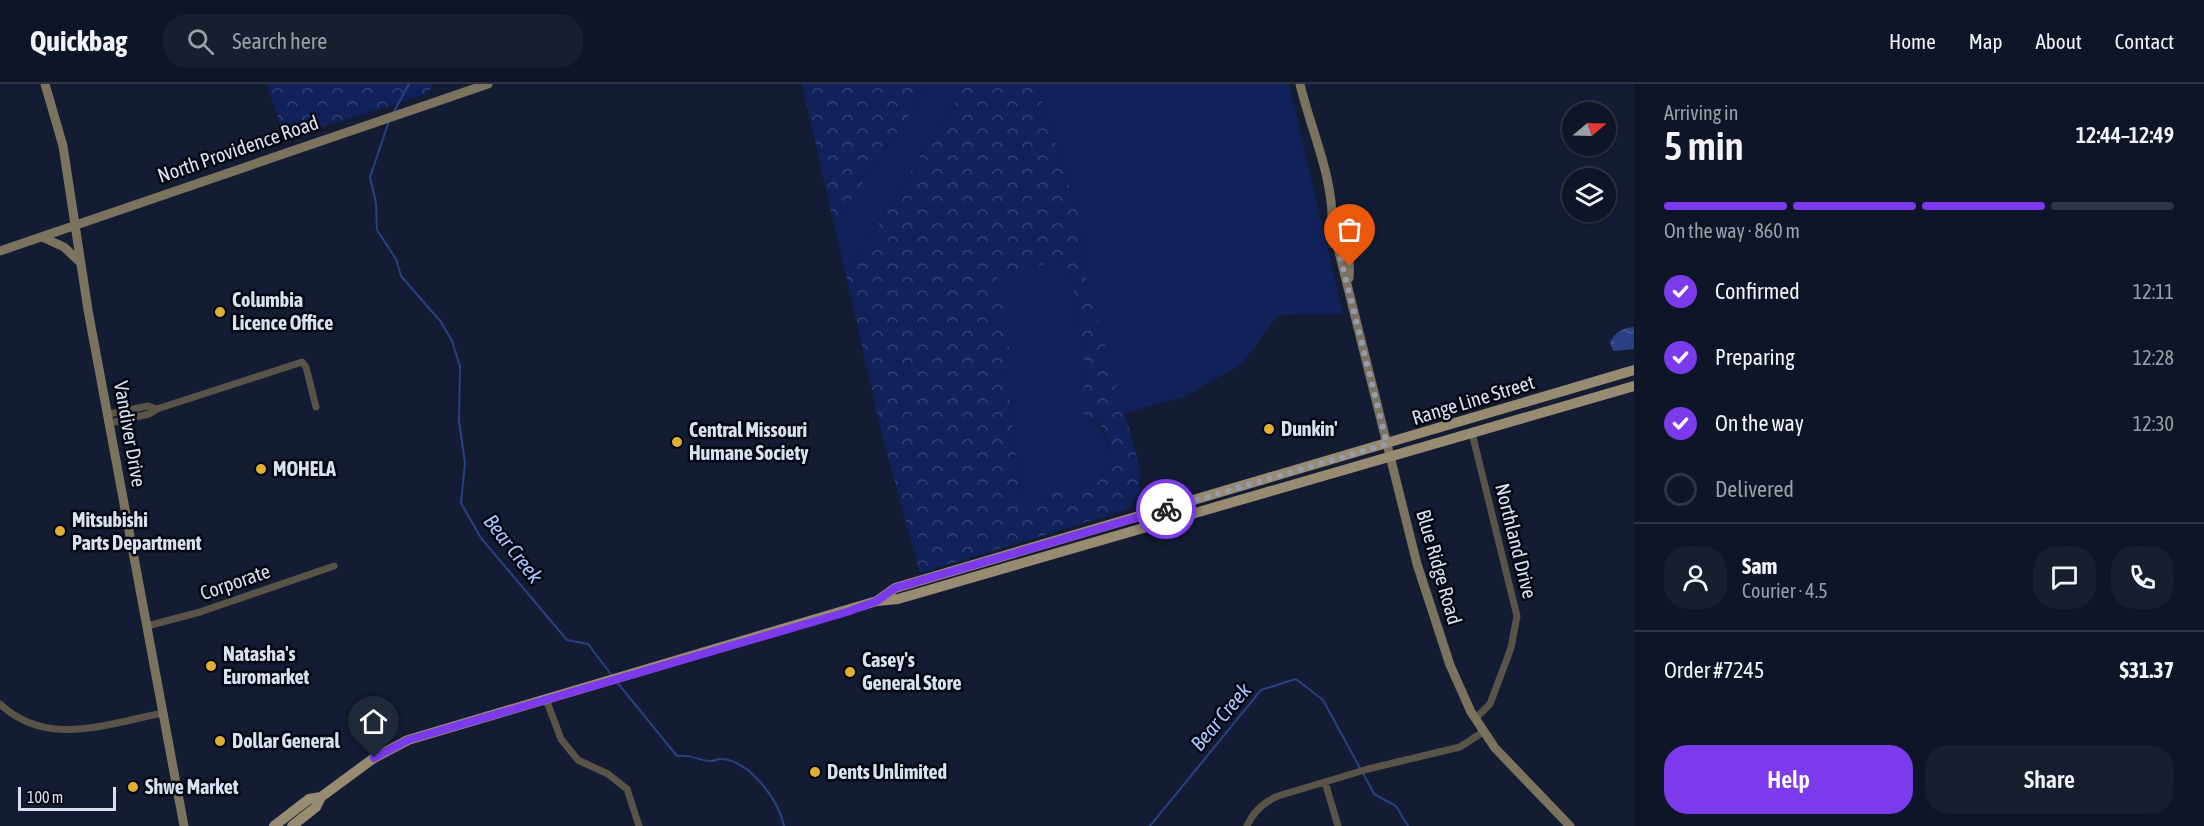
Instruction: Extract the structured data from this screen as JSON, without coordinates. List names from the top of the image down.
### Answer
{
  "streets": {
    "main road": ["Range Line Street"],
    "street": [
      "North Providence Road",
      "Vandiver Drive",
      "Northland Drive",
      "Blue Ridge Road",
      "Corporate"
    ]
  },
  "crossings": [
    ["North Providence Road", "Vandiver Drive"],
    ["Range Line Street", "Northland Drive"],
    ["Range Line Street", "Blue Ridge Road"],
    ["Vandiver Drive", "Corporate"],
    ["Northland Drive", "Blue Ridge Road"]
  ],
  "water": ["Bear Creek"],
  "places": [
    "Columbia Licence Office",
    "Dunkin'",
    "Central Missouri Humane Society",
    "MOHELA",
    "Mitsubishi Parts Department",
    "Natasha's Euromarket",
    "Casey's General Store",
    "Dollar General",
    "Dents Unlimited",
    "Shwe Market"
  ],
  "scale_bar": "100 m",
  "north": "right",
  "page": {
    "header": "Quickbag",
    "search": "Search here",
    "nav": [
      "Home",
      "Map",
      "About",
      "Contact"
    ],
    "heading": ["5 min", "Arriving in", "12:44–12:49"],
    "panel": [
      "Sam",
      "Courier · 4.5",
      "Order #7245",
      "$31.37"
    ],
    "bar": "On the way · 860 m",
    "list": [
      ["Confirmed", "12:11"],
      ["Preparing", "12:28"],
      ["On the way", "12:30"],
      "Delivered"
    ],
    "buttons": ["Help", "Share"],
    "scale": "100 m"
  }
}
